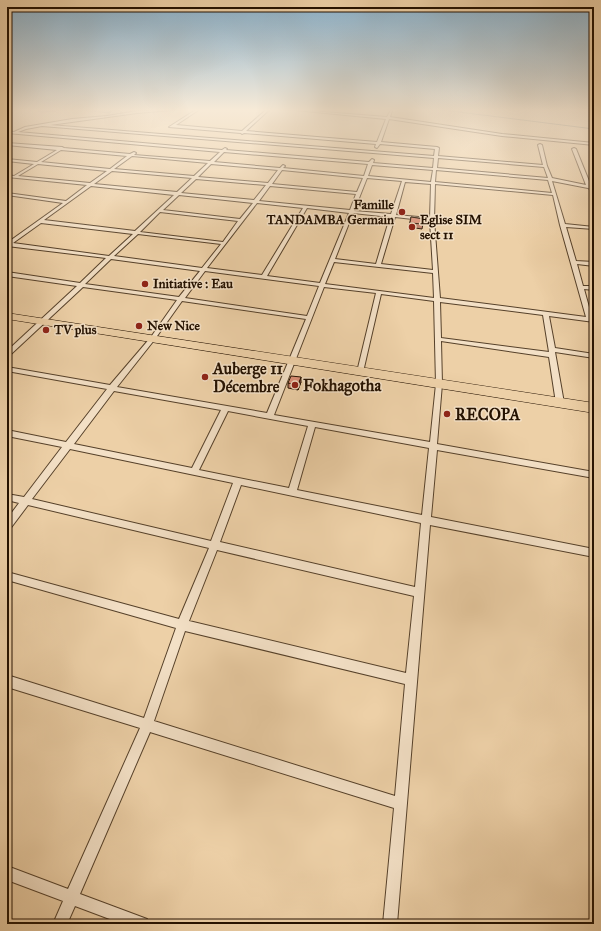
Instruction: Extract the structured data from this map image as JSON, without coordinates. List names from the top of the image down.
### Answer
{
  "places": [
    "Famille TANDAMBA Germain",
    "Eglise SIM sect 11",
    "Initiative : Eau",
    "New Nice",
    "TV plus",
    "Auberge 11 Décembre",
    "Fokhagotha",
    "RECOPA"
  ]
}
